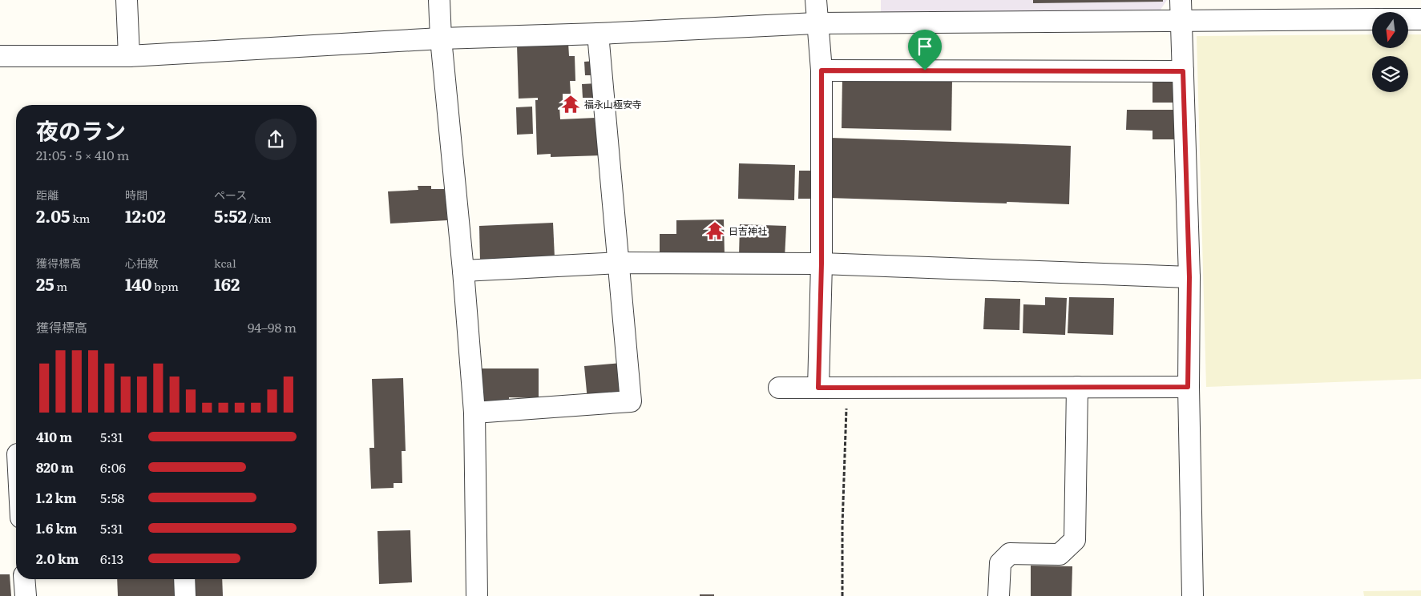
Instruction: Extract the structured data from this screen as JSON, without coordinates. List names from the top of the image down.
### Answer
{
  "places": {
    "temple": ["福永山極安寺", "日吉神社"]
  },
  "north": "bottom",
  "page": {
    "heading": ["夜のラン", "21:05 · 5 × 410 m"],
    "stats": [
      ["距離", "2.05 km"],
      ["時間", "12:02"],
      ["ペース", "5:52 /km"],
      ["獲得標高", "25 m"],
      ["心拍数", "140 bpm"],
      ["kcal", "162"]
    ],
    "chart": ["獲得標高", "94–98 m"],
    "list": [
      {
        "name": "410 m",
        "note": "5:31"
      },
      {
        "name": "820 m",
        "note": "6:06"
      },
      {
        "name": "1.2 km",
        "note": "5:58"
      },
      {
        "name": "1.6 km",
        "note": "5:31"
      },
      {
        "name": "2.0 km",
        "note": "6:13"
      }
    ]
  }
}
